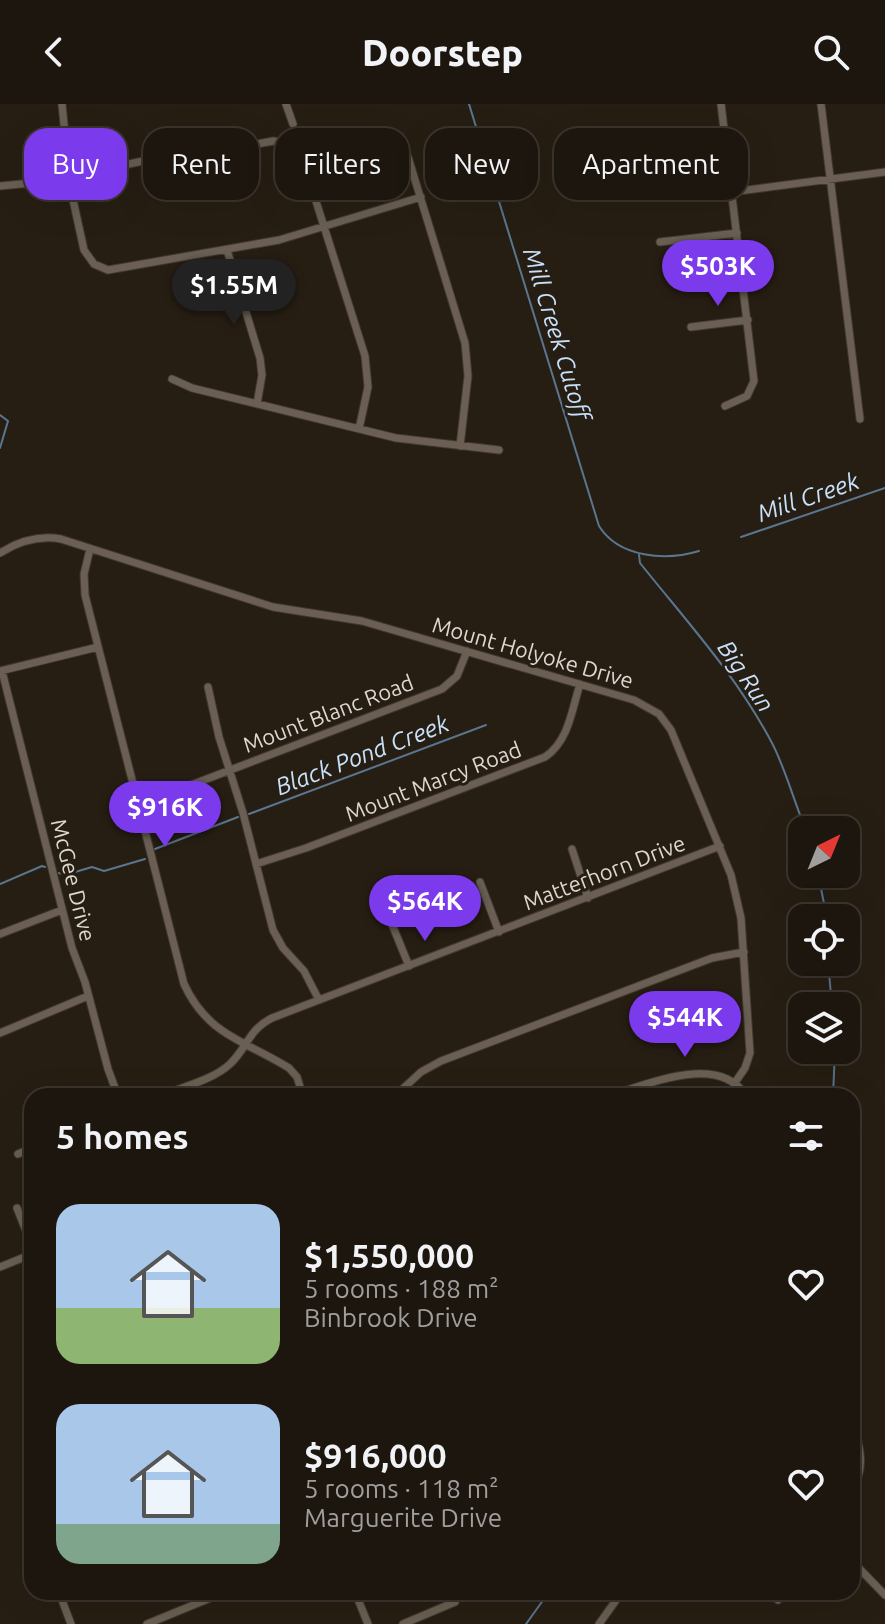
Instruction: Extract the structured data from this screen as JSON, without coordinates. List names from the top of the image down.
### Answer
{
  "streets": {
    "street": [
      "Mount Holyoke Drive",
      "Mount Blanc Road",
      "Mount Marcy Road",
      "Matterhorn Drive",
      "McGee Drive"
    ]
  },
  "crossings": [
    ["Mount Holyoke Drive", "Mount Blanc Road"],
    ["Mount Holyoke Drive", "Mount Marcy Road"],
    ["Mount Holyoke Drive", "Matterhorn Drive"]
  ],
  "water": [
    "Mill Creek Cutoff",
    "Mill Creek",
    "Big Run",
    "Black Pond Creek"
  ],
  "north": "top right",
  "page": {
    "header": "Doorstep",
    "chip": [
      "Buy",
      "Rent",
      "Filters",
      "New",
      "Apartment"
    ],
    "price": [
      "$503K",
      "$1.55M",
      "$916K",
      "$564K",
      "$544K"
    ],
    "heading": "5 homes",
    "list": [
      {
        "name": "$1,550,000",
        "note": "5 rooms · 188 m² · Binbrook Drive"
      },
      {
        "name": "$916,000",
        "note": "5 rooms · 118 m² · Marguerite Drive"
      }
    ]
  }
}
